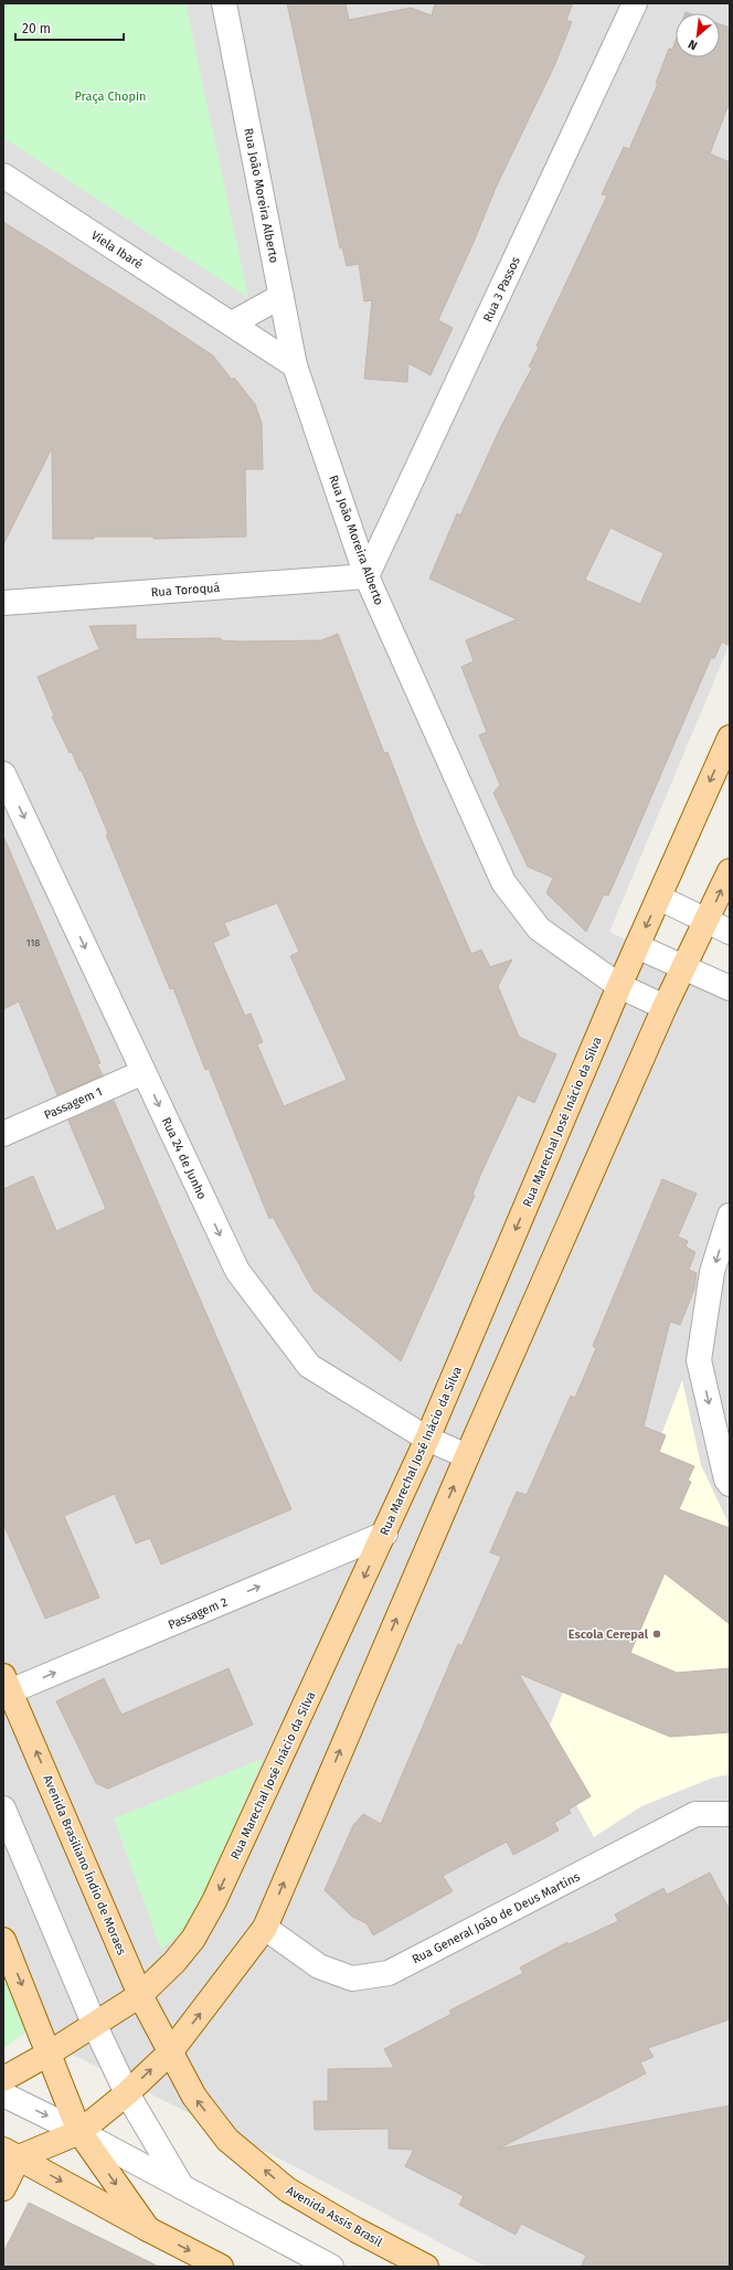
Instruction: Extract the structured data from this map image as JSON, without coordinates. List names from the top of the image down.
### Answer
{
  "streets": {
    "main road": ["Rua Marechal José Inácio da Silva", "Avenida Brasiliano Índio de Moraes", "Avenida Assis Brasil"],
    "street": [
      "Rua João Moreira Alberto",
      "Viela Ibaré",
      "Rua 3 Passos",
      "Rua Toroquá",
      "Passagem 1",
      "Rua 24 de Junho",
      "Passagem 2",
      "Rua General João de Deus Martins"
    ]
  },
  "crossings": [
    ["Rua João Moreira Alberto", "Viela Ibaré"],
    ["Rua João Moreira Alberto", "Rua 3 Passos"],
    ["Rua João Moreira Alberto", "Rua Toroquá"],
    ["Rua João Moreira Alberto", "Rua Marechal José Inácio da Silva"],
    ["Rua 3 Passos", "Rua Toroquá"],
    ["Passagem 1", "Rua 24 de Junho"],
    ["Rua Marechal José Inácio da Silva", "Rua 24 de Junho"],
    ["Rua Marechal José Inácio da Silva", "Passagem 2"],
    ["Rua Marechal José Inácio da Silva", "Avenida Brasiliano Índio de Moraes"],
    ["Passagem 2", "Avenida Brasiliano Índio de Moraes"],
    ["Avenida Brasiliano Índio de Moraes", "Avenida Assis Brasil"]
  ],
  "one_way": ["Rua 24 de Junho", "Passagem 2"],
  "parks": ["Praça Chopin"],
  "places": ["Escola Cerepal"],
  "house_numbers": ["118"],
  "scale_bar": "20 m",
  "north": "bottom left"
}
